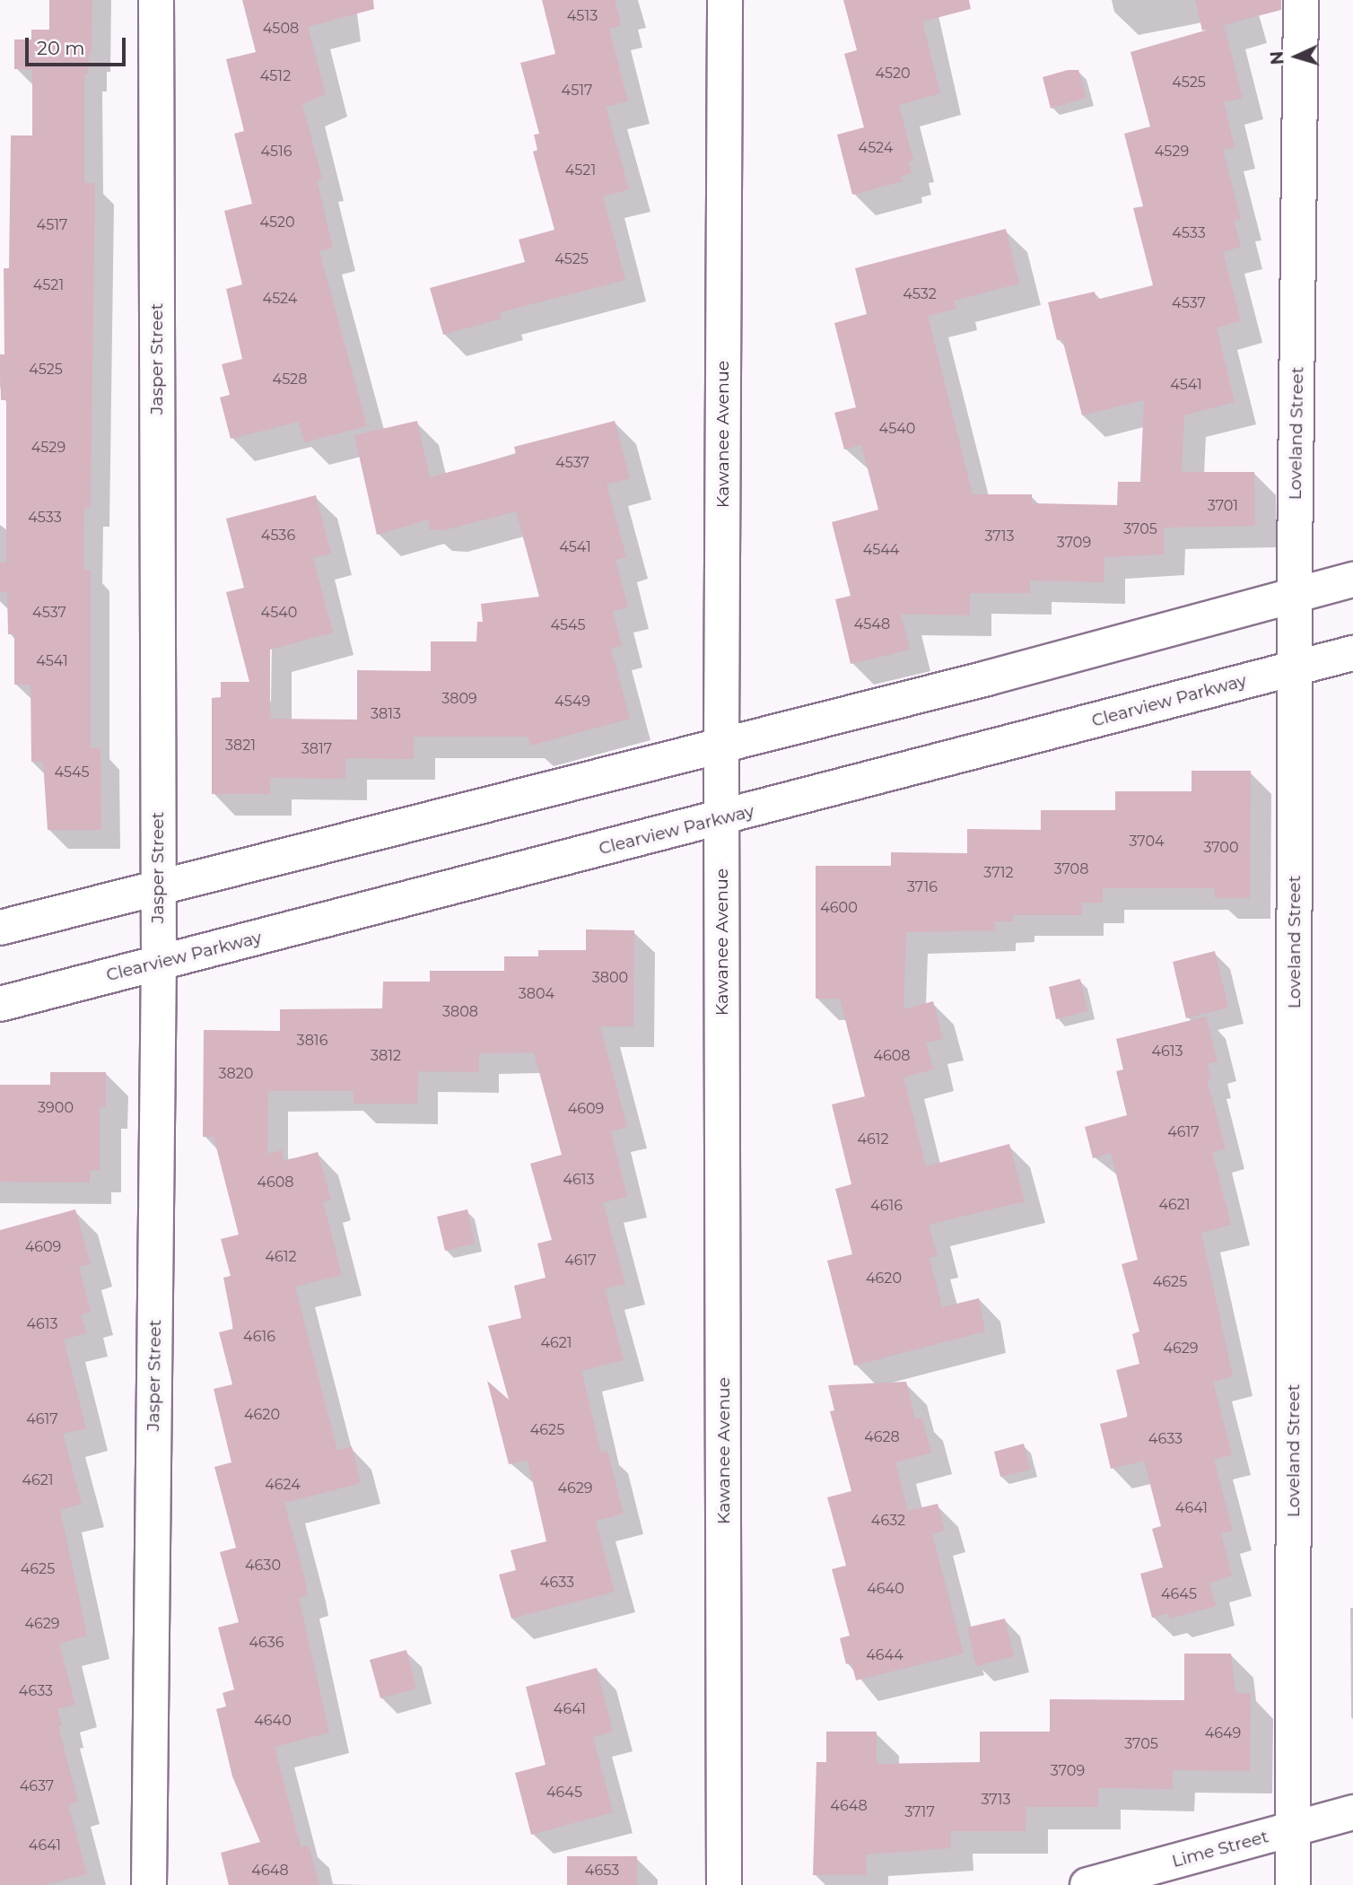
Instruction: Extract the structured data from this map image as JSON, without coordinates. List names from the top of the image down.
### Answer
{
  "streets": {
    "street": [
      "Jasper Street",
      "Loveland Street",
      "Kawanee Avenue",
      "Clearview Parkway",
      "Lime Street"
    ]
  },
  "crossings": [
    ["Jasper Street", "Clearview Parkway"],
    ["Loveland Street", "Clearview Parkway"],
    ["Loveland Street", "Lime Street"],
    ["Kawanee Avenue", "Clearview Parkway"]
  ],
  "house_numbers": [
    "4513",
    "4508",
    "4520",
    "4512",
    "4525",
    "4517",
    "4524",
    "4516",
    "4529",
    "4521",
    "4520",
    "4517",
    "4533",
    "4525",
    "4521",
    "4532",
    "4524",
    "4537",
    "4525",
    "4528",
    "4541",
    "4540",
    "4529",
    "4537",
    "3701",
    "4533",
    "3705",
    "4536",
    "3713",
    "3709",
    "4541",
    "4544",
    "4537",
    "4540",
    "4548",
    "4545",
    "4541",
    "3809",
    "4549",
    "3813",
    "3821",
    "3817",
    "4545",
    "3704",
    "3700",
    "3708",
    "3712",
    "3716",
    "4600",
    "3800",
    "3804",
    "3808",
    "3816",
    "4613",
    "3812",
    "4608",
    "3820",
    "3900",
    "4609",
    "4617",
    "4612",
    "4613",
    "4608",
    "4621",
    "4616",
    "4609",
    "4612",
    "4617",
    "4620",
    "4625",
    "4613",
    "4616",
    "4621",
    "4629",
    "4620",
    "4617",
    "4625",
    "4628",
    "4633",
    "4621",
    "4624",
    "4629",
    "4641",
    "4632",
    "4630",
    "4625",
    "4633",
    "4640",
    "4645",
    "4629",
    "4636",
    "4644",
    "4633",
    "4641",
    "4640",
    "4649",
    "3705",
    "3709",
    "4637",
    "4645",
    "3713",
    "4648",
    "3717",
    "4641",
    "4648",
    "4653"
  ],
  "scale_bar": "20 m",
  "north": "left"
}
